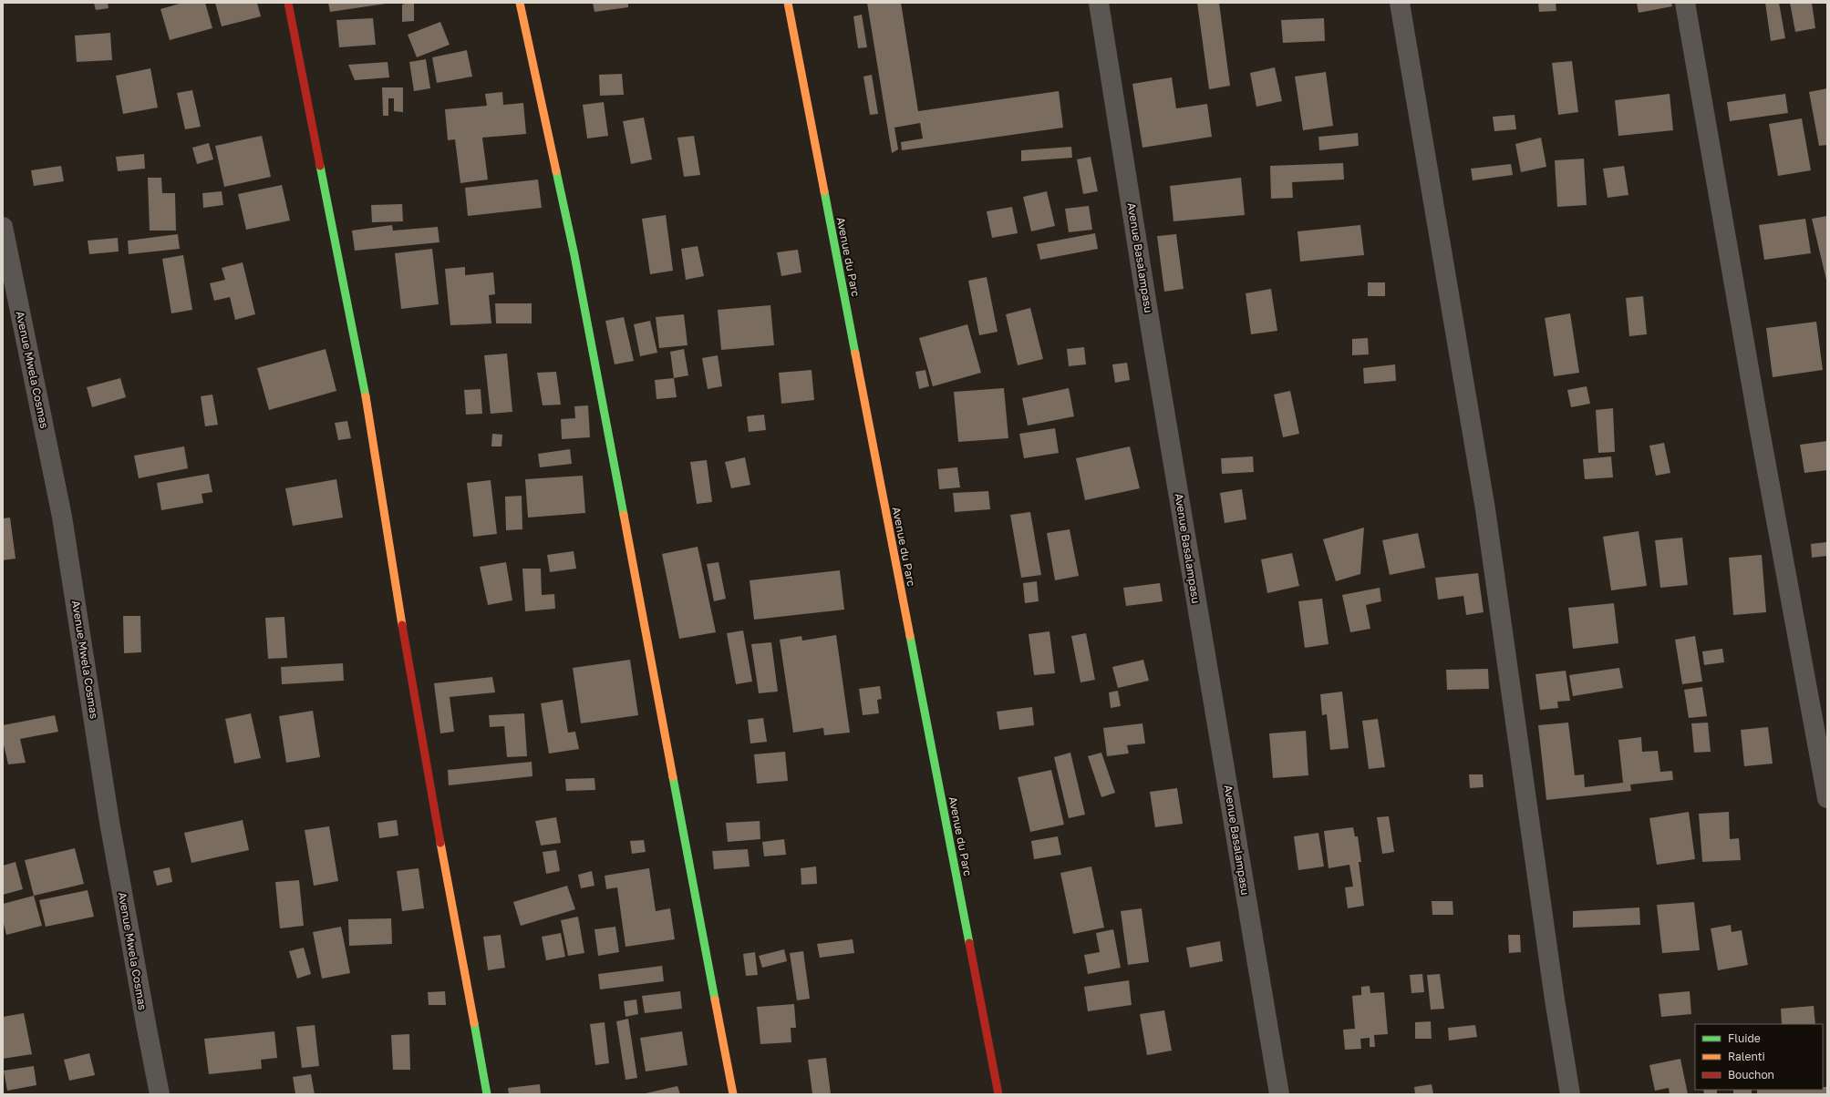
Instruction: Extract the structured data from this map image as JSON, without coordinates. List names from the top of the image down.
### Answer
{
  "streets": {
    "street": ["Avenue du Parc", "Avenue Basalampasu", "Avenue Mwela Cosmas"]
  },
  "legend": ["Fluide", "Ralenti", "Bouchon"]
}
